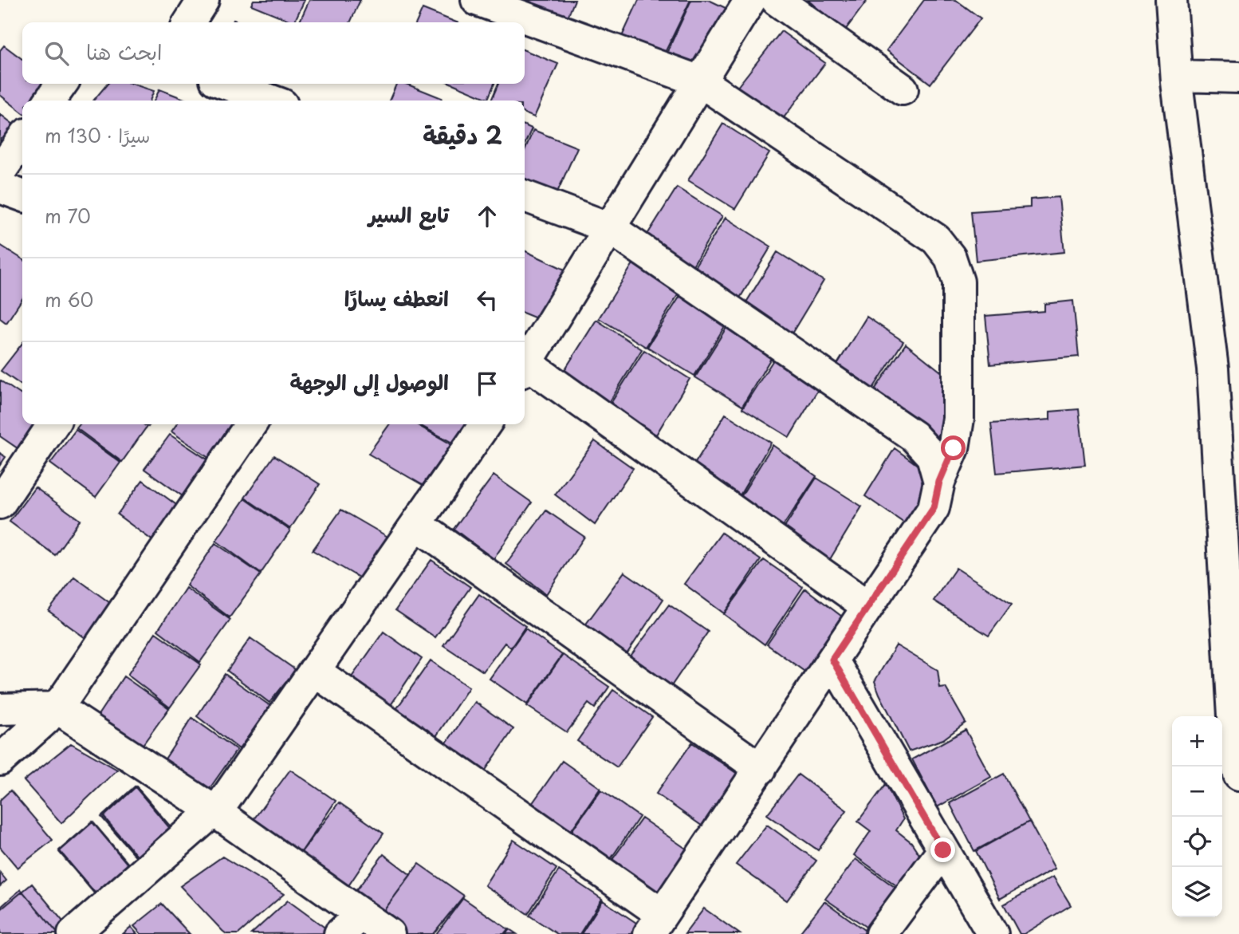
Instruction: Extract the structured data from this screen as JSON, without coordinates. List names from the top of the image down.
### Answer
{
  "page": {
    "search": "ابحث هنا",
    "heading": ["2 دقيقة", "سيرًا · 130 m"],
    "list": [
      ["تابع السير", "70 m"],
      ["انعطف يسارًا", "60 m"],
      "الوصول إلى الوجهة"
    ],
    "map_buttons": ["+", "−"]
  }
}
